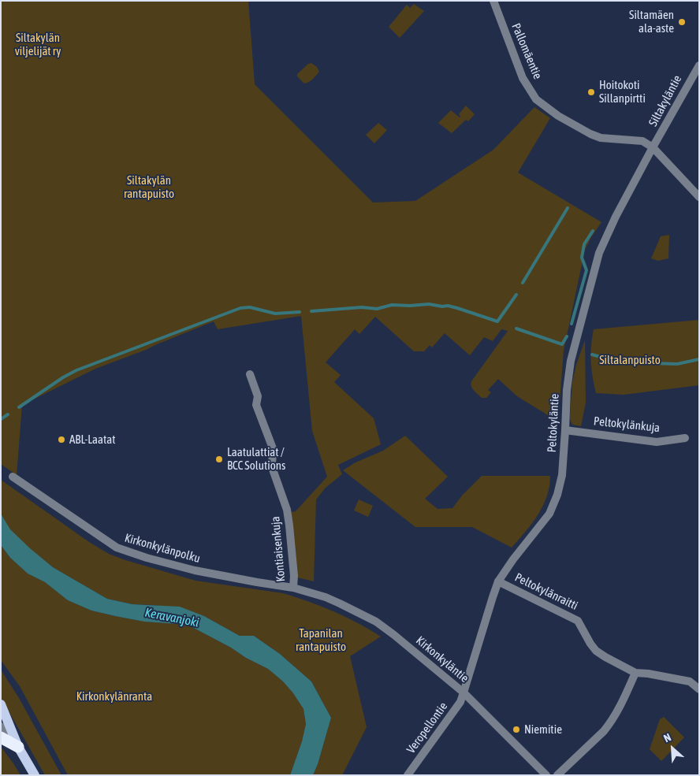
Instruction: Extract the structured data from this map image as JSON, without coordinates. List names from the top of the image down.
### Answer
{
  "streets": {
    "street": [
      "Pallomäentie",
      "Siltakyläntie",
      "Peltokyläntie",
      "Peltokylänkuja",
      "Kirkonkylänpolku",
      "Kontiaisenkuja",
      "Peltokylänraitti",
      "Kirkonkyläntie",
      "Veropellontie"
    ]
  },
  "crossings": [
    ["Pallomäentie", "Siltakyläntie"],
    ["Pallomäentie", "Peltokyläntie"],
    ["Siltakyläntie", "Peltokyläntie"],
    ["Peltokyläntie", "Peltokylänkuja"],
    ["Peltokyläntie", "Peltokylänraitti"],
    ["Peltokyläntie", "Kirkonkyläntie"],
    ["Peltokyläntie", "Veropellontie"],
    ["Kirkonkylänpolku", "Kontiaisenkuja"],
    ["Kirkonkylänpolku", "Kirkonkyläntie"],
    ["Kirkonkyläntie", "Veropellontie"]
  ],
  "water": ["Keravanjoki"],
  "parks": [
    "Siltakylän viljelijät ry",
    "Siltakylän rantapuisto",
    "Siltalanpuisto",
    "Tapanilan rantapuisto",
    "Kirkonkylänranta"
  ],
  "places": [
    "Siltamäen ala-aste",
    "Hoitokoti Sillanpirtti",
    "ABL-Laatat",
    "Laatulattiat / BCC Solutions",
    "Niemitie"
  ],
  "north": "top left"
}
